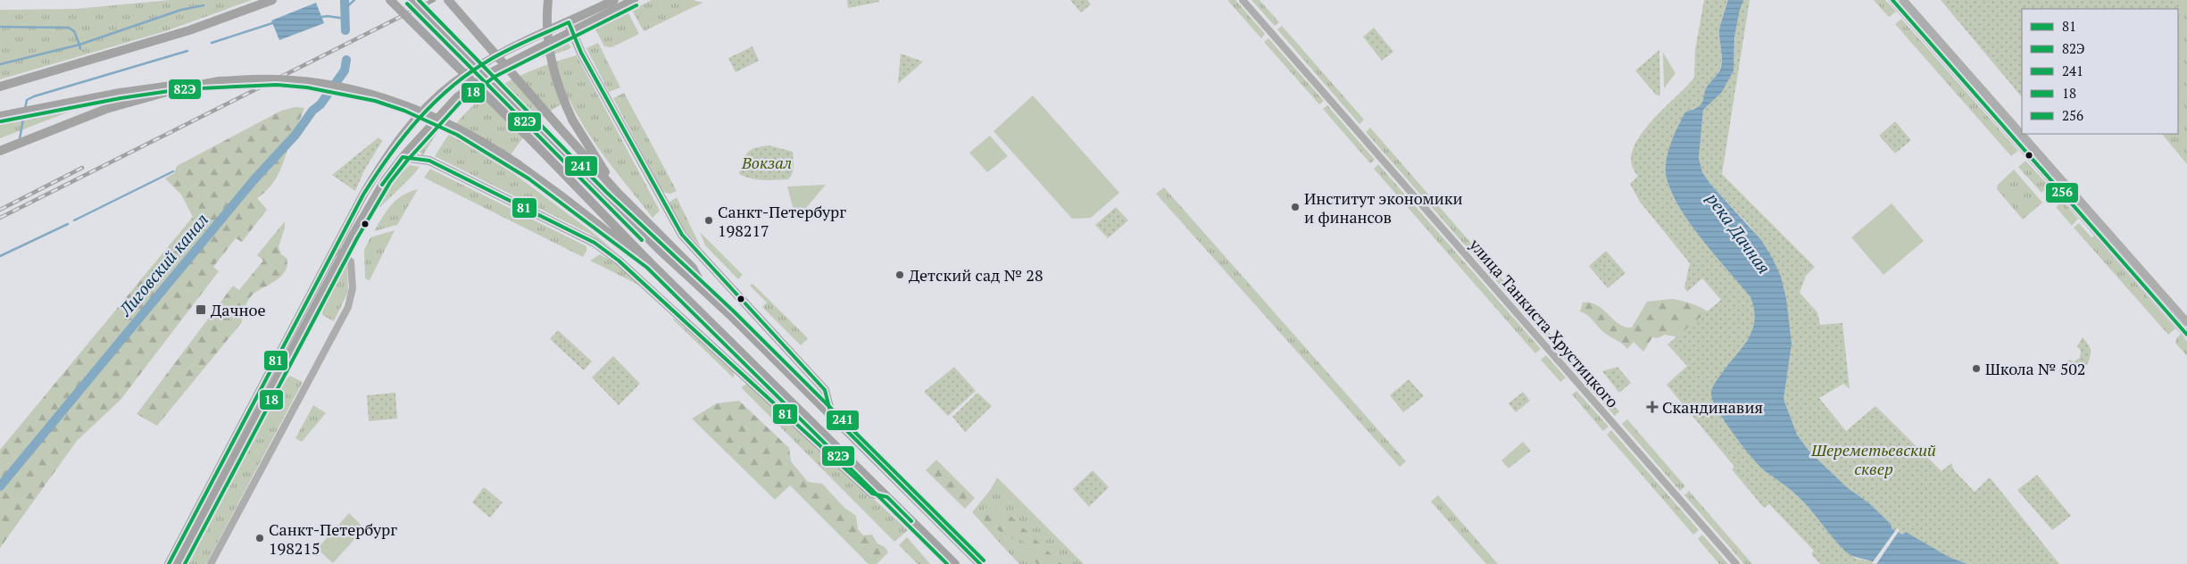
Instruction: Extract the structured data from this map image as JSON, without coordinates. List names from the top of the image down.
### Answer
{
  "streets": {
    "street": ["улица Танкиста Хрустицкого"]
  },
  "water": ["река Дачная", "Лиговский канал"],
  "parks": ["Вокзал", "Шереметьевский сквер"],
  "places": {
    "other": [
      "Институт экономики и финансов",
      "Санкт-Петербург 198217",
      "Детский сад № 28",
      "Школа № 502",
      "Санкт-Петербург 198215"
    ],
    "transit": ["Дачное"],
    "health": ["Скандинавия"]
  },
  "lines": [
    "transit line 241",
    "transit line 256",
    "transit line 82Э",
    "transit line 18",
    "transit line 81"
  ],
  "legend": [
    "81",
    "82Э",
    "241",
    "18",
    "256"
  ]
}
